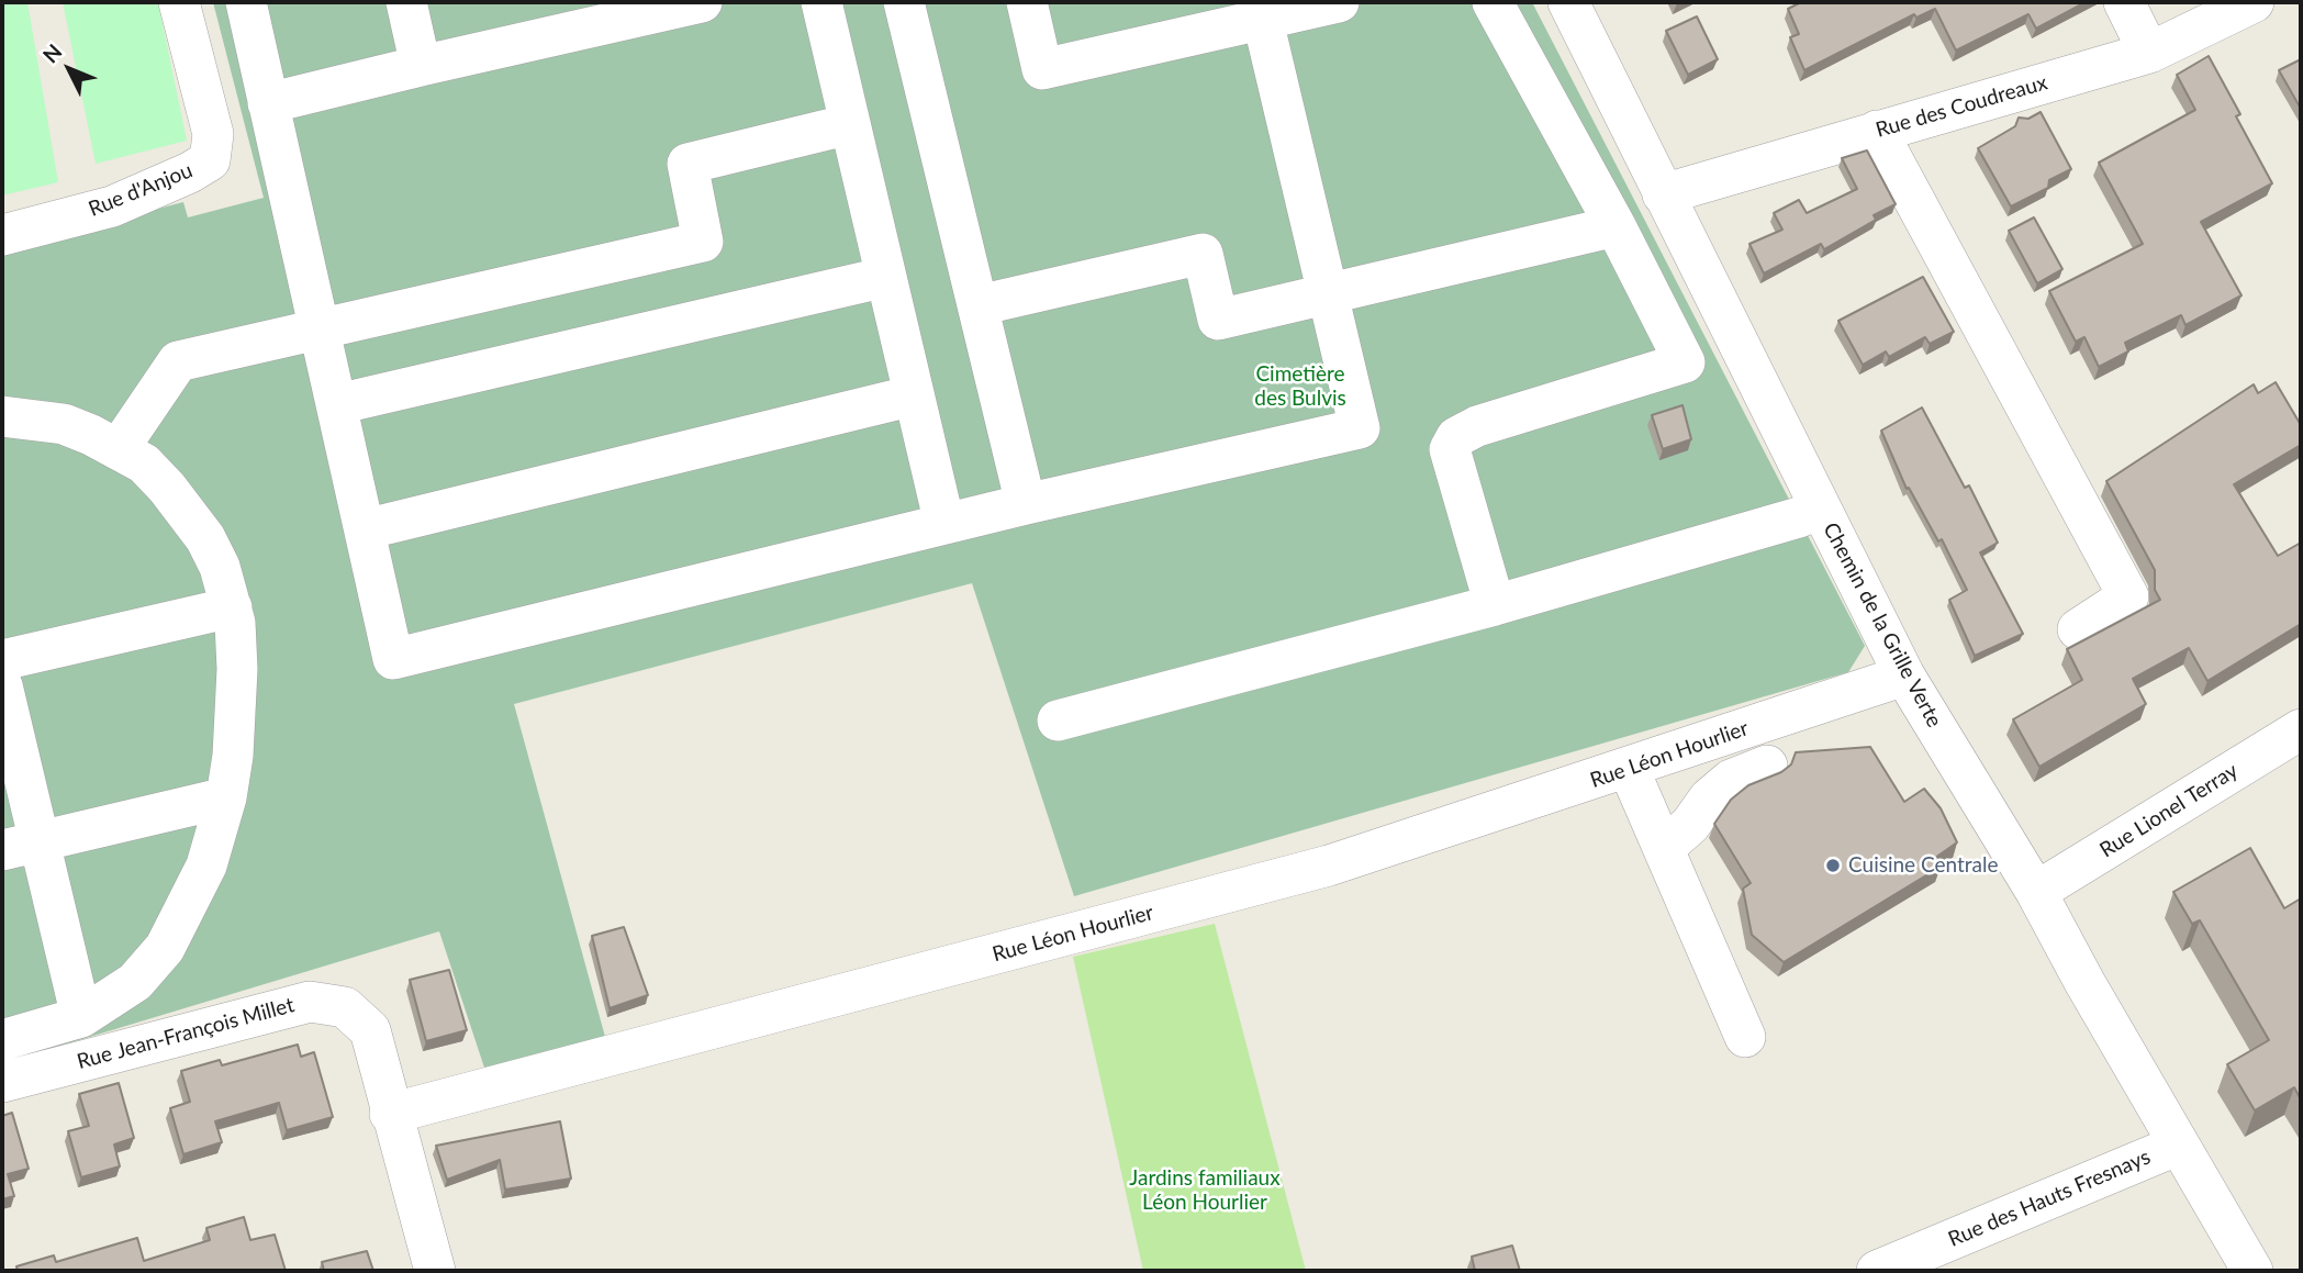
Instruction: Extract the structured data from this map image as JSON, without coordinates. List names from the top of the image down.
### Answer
{
  "streets": {
    "street": [
      "Rue des Coudreaux",
      "Rue d'Anjou",
      "Chemin de la Grille Verte",
      "Rue Léon Hourlier",
      "Rue Lionel Terray",
      "Rue Jean-François Millet",
      "Rue des Hauts Fresnays"
    ]
  },
  "crossings": [
    ["Rue des Coudreaux", "Chemin de la Grille Verte"],
    ["Chemin de la Grille Verte", "Rue Léon Hourlier"],
    ["Chemin de la Grille Verte", "Rue Lionel Terray"],
    ["Chemin de la Grille Verte", "Rue des Hauts Fresnays"],
    ["Rue Léon Hourlier", "Rue Jean-François Millet"]
  ],
  "parks": ["Cimetière des Bulvis", "Jardins familiaux Léon Hourlier"],
  "places": ["Cuisine Centrale"],
  "north": "top left"
}
